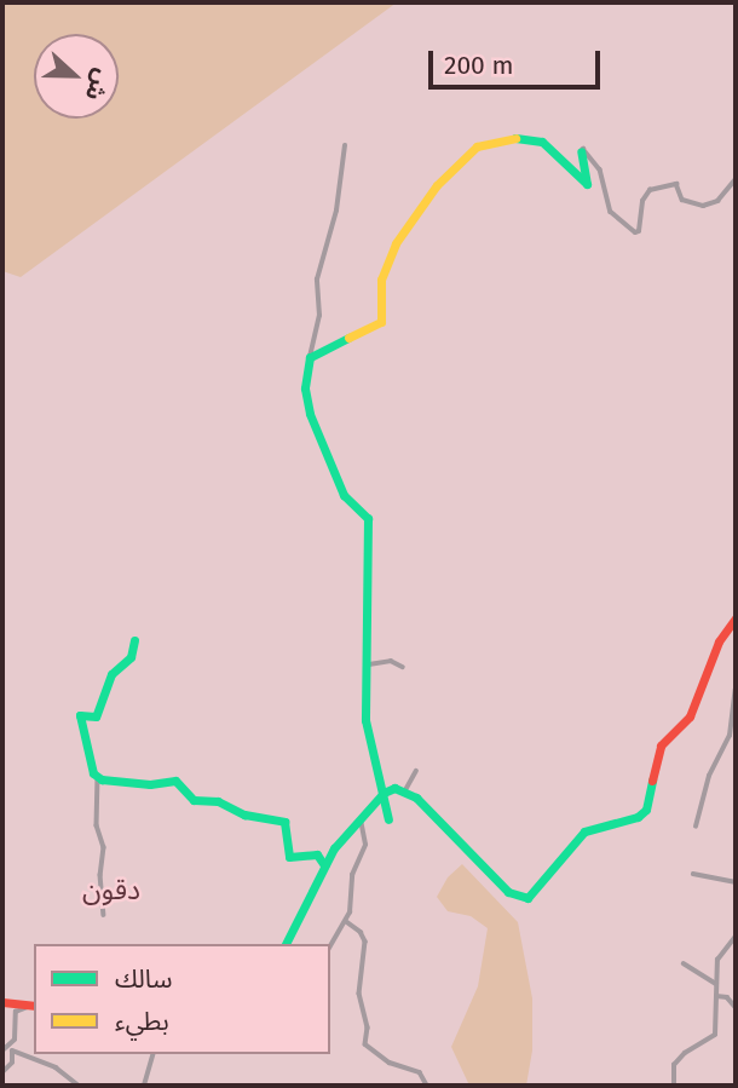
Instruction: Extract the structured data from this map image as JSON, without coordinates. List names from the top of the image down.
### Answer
{
  "districts": ["دقون"],
  "legend": ["سالك", "بطيء"],
  "scale_bar": "200 m",
  "north": "right"
}
